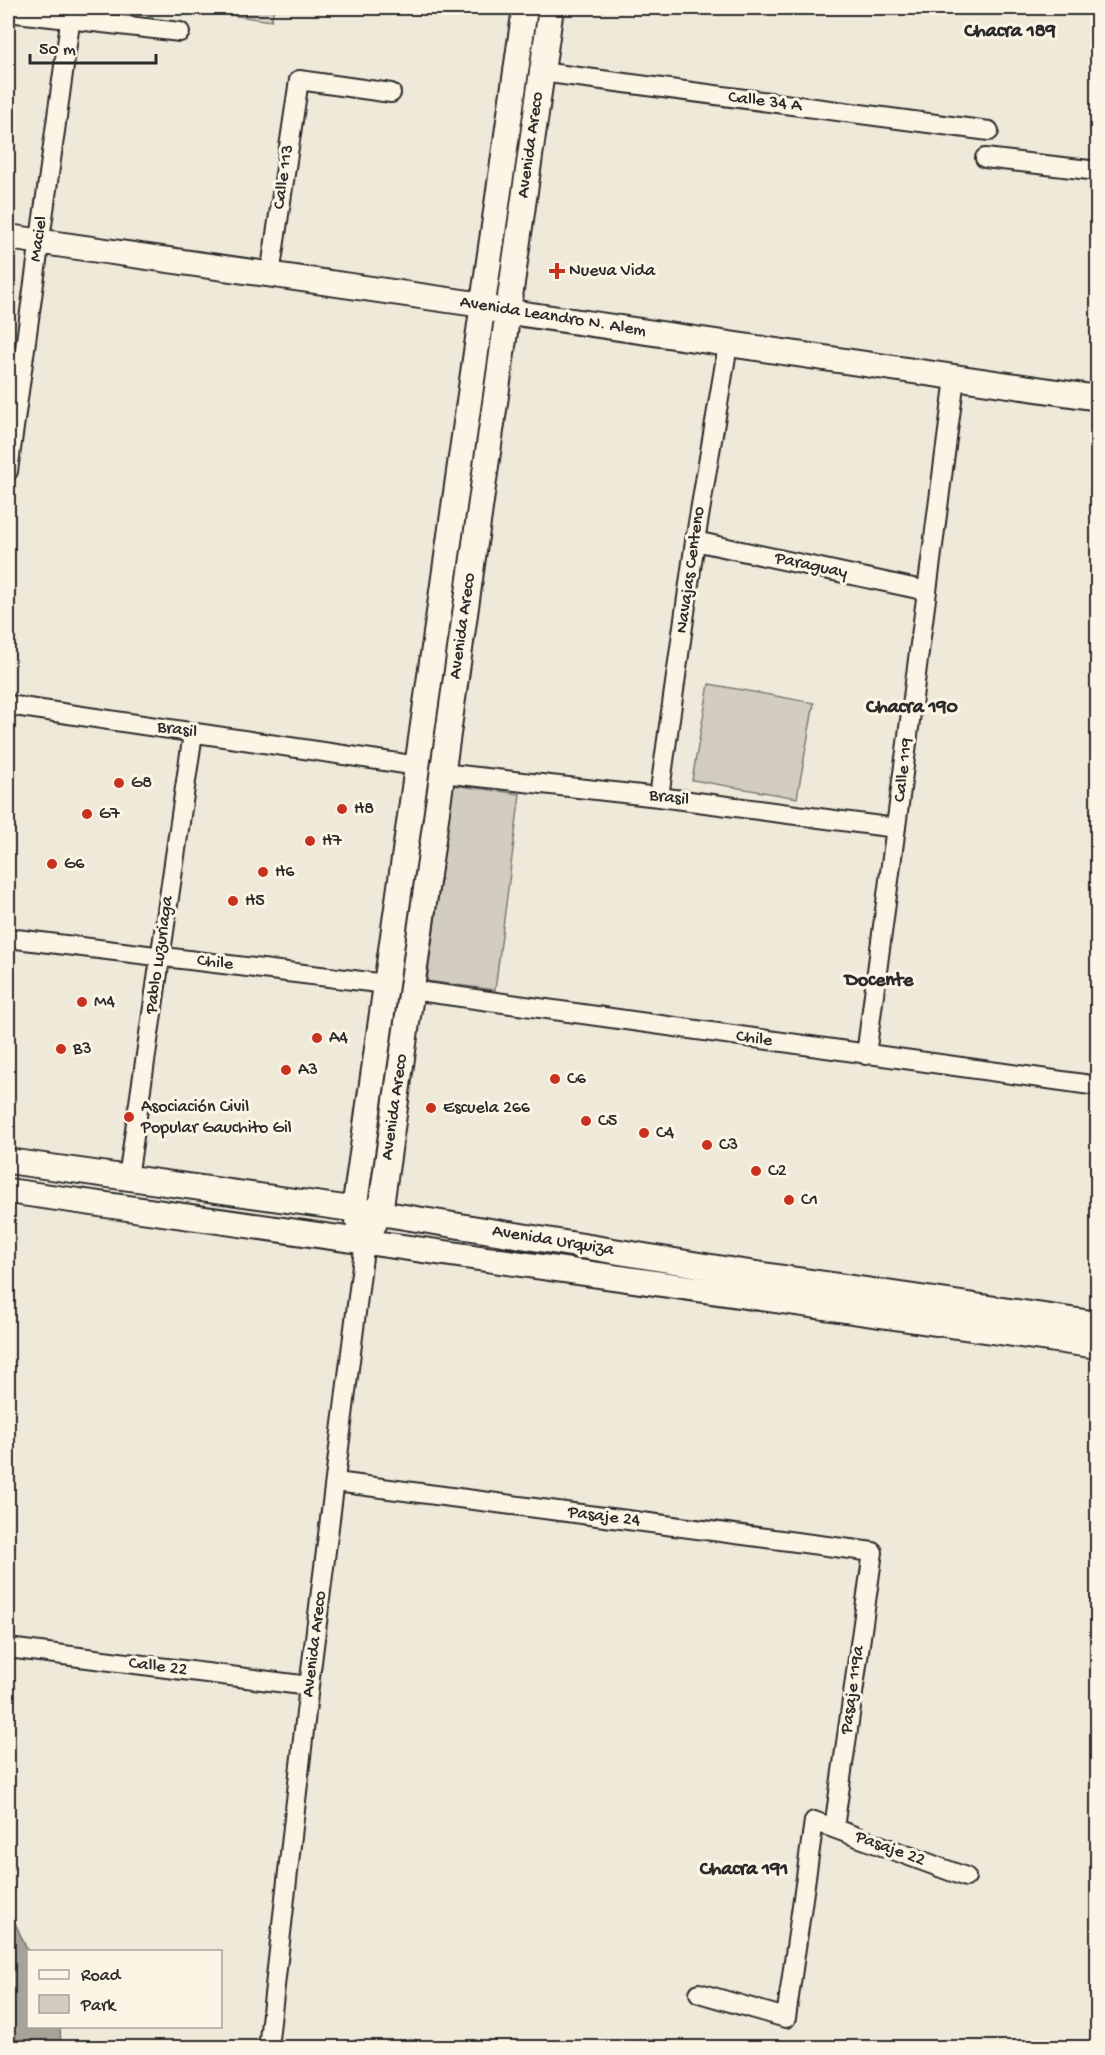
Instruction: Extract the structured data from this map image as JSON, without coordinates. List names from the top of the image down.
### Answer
{
  "streets": {
    "main road": ["Avenida Areco", "Avenida Leandro N. Alem", "Avenida Urquiza"],
    "street": [
      "Calle 34 A",
      "Calle 113",
      "Maciel",
      "Paraguay",
      "Navajas Centeno",
      "Brasil",
      "Calle 119",
      "Pablo Luzuriaga",
      "Chile",
      "Pasaje 24",
      "Calle 22",
      "Pasaje 119a",
      "Pasaje 22"
    ]
  },
  "crossings": [
    ["Calle 34 A", "Avenida Areco"],
    ["Avenida Areco", "Avenida Leandro N. Alem"],
    ["Avenida Areco", "Brasil"],
    ["Avenida Areco", "Chile"],
    ["Avenida Areco", "Avenida Urquiza"],
    ["Avenida Areco", "Pasaje 24"],
    ["Avenida Areco", "Calle 22"],
    ["Calle 113", "Avenida Leandro N. Alem"],
    ["Maciel", "Avenida Leandro N. Alem"],
    ["Avenida Leandro N. Alem", "Navajas Centeno"],
    ["Avenida Leandro N. Alem", "Calle 119"],
    ["Paraguay", "Navajas Centeno"],
    ["Paraguay", "Calle 119"],
    ["Navajas Centeno", "Brasil"],
    ["Brasil", "Calle 119"],
    ["Brasil", "Pablo Luzuriaga"],
    ["Calle 119", "Chile"],
    ["Pablo Luzuriaga", "Chile"],
    ["Pablo Luzuriaga", "Avenida Urquiza"],
    ["Pasaje 24", "Pasaje 119a"],
    ["Pasaje 119a", "Pasaje 22"]
  ],
  "districts": [
    "Chacra 189",
    "Chacra 190",
    "Docente",
    "Chacra 191"
  ],
  "places": {
    "health": ["Nueva Vida"],
    "other": [
      "G8",
      "H8",
      "G7",
      "H7",
      "G6",
      "H6",
      "H5",
      "M4",
      "A4",
      "B3",
      "A3",
      "C6",
      "Escuela 266",
      "Asociación Civil Popular Gauchito Gil",
      "C5",
      "C4",
      "C3",
      "C2",
      "C1"
    ]
  },
  "legend": ["Road", "Park"],
  "scale_bar": "50 m"
}
